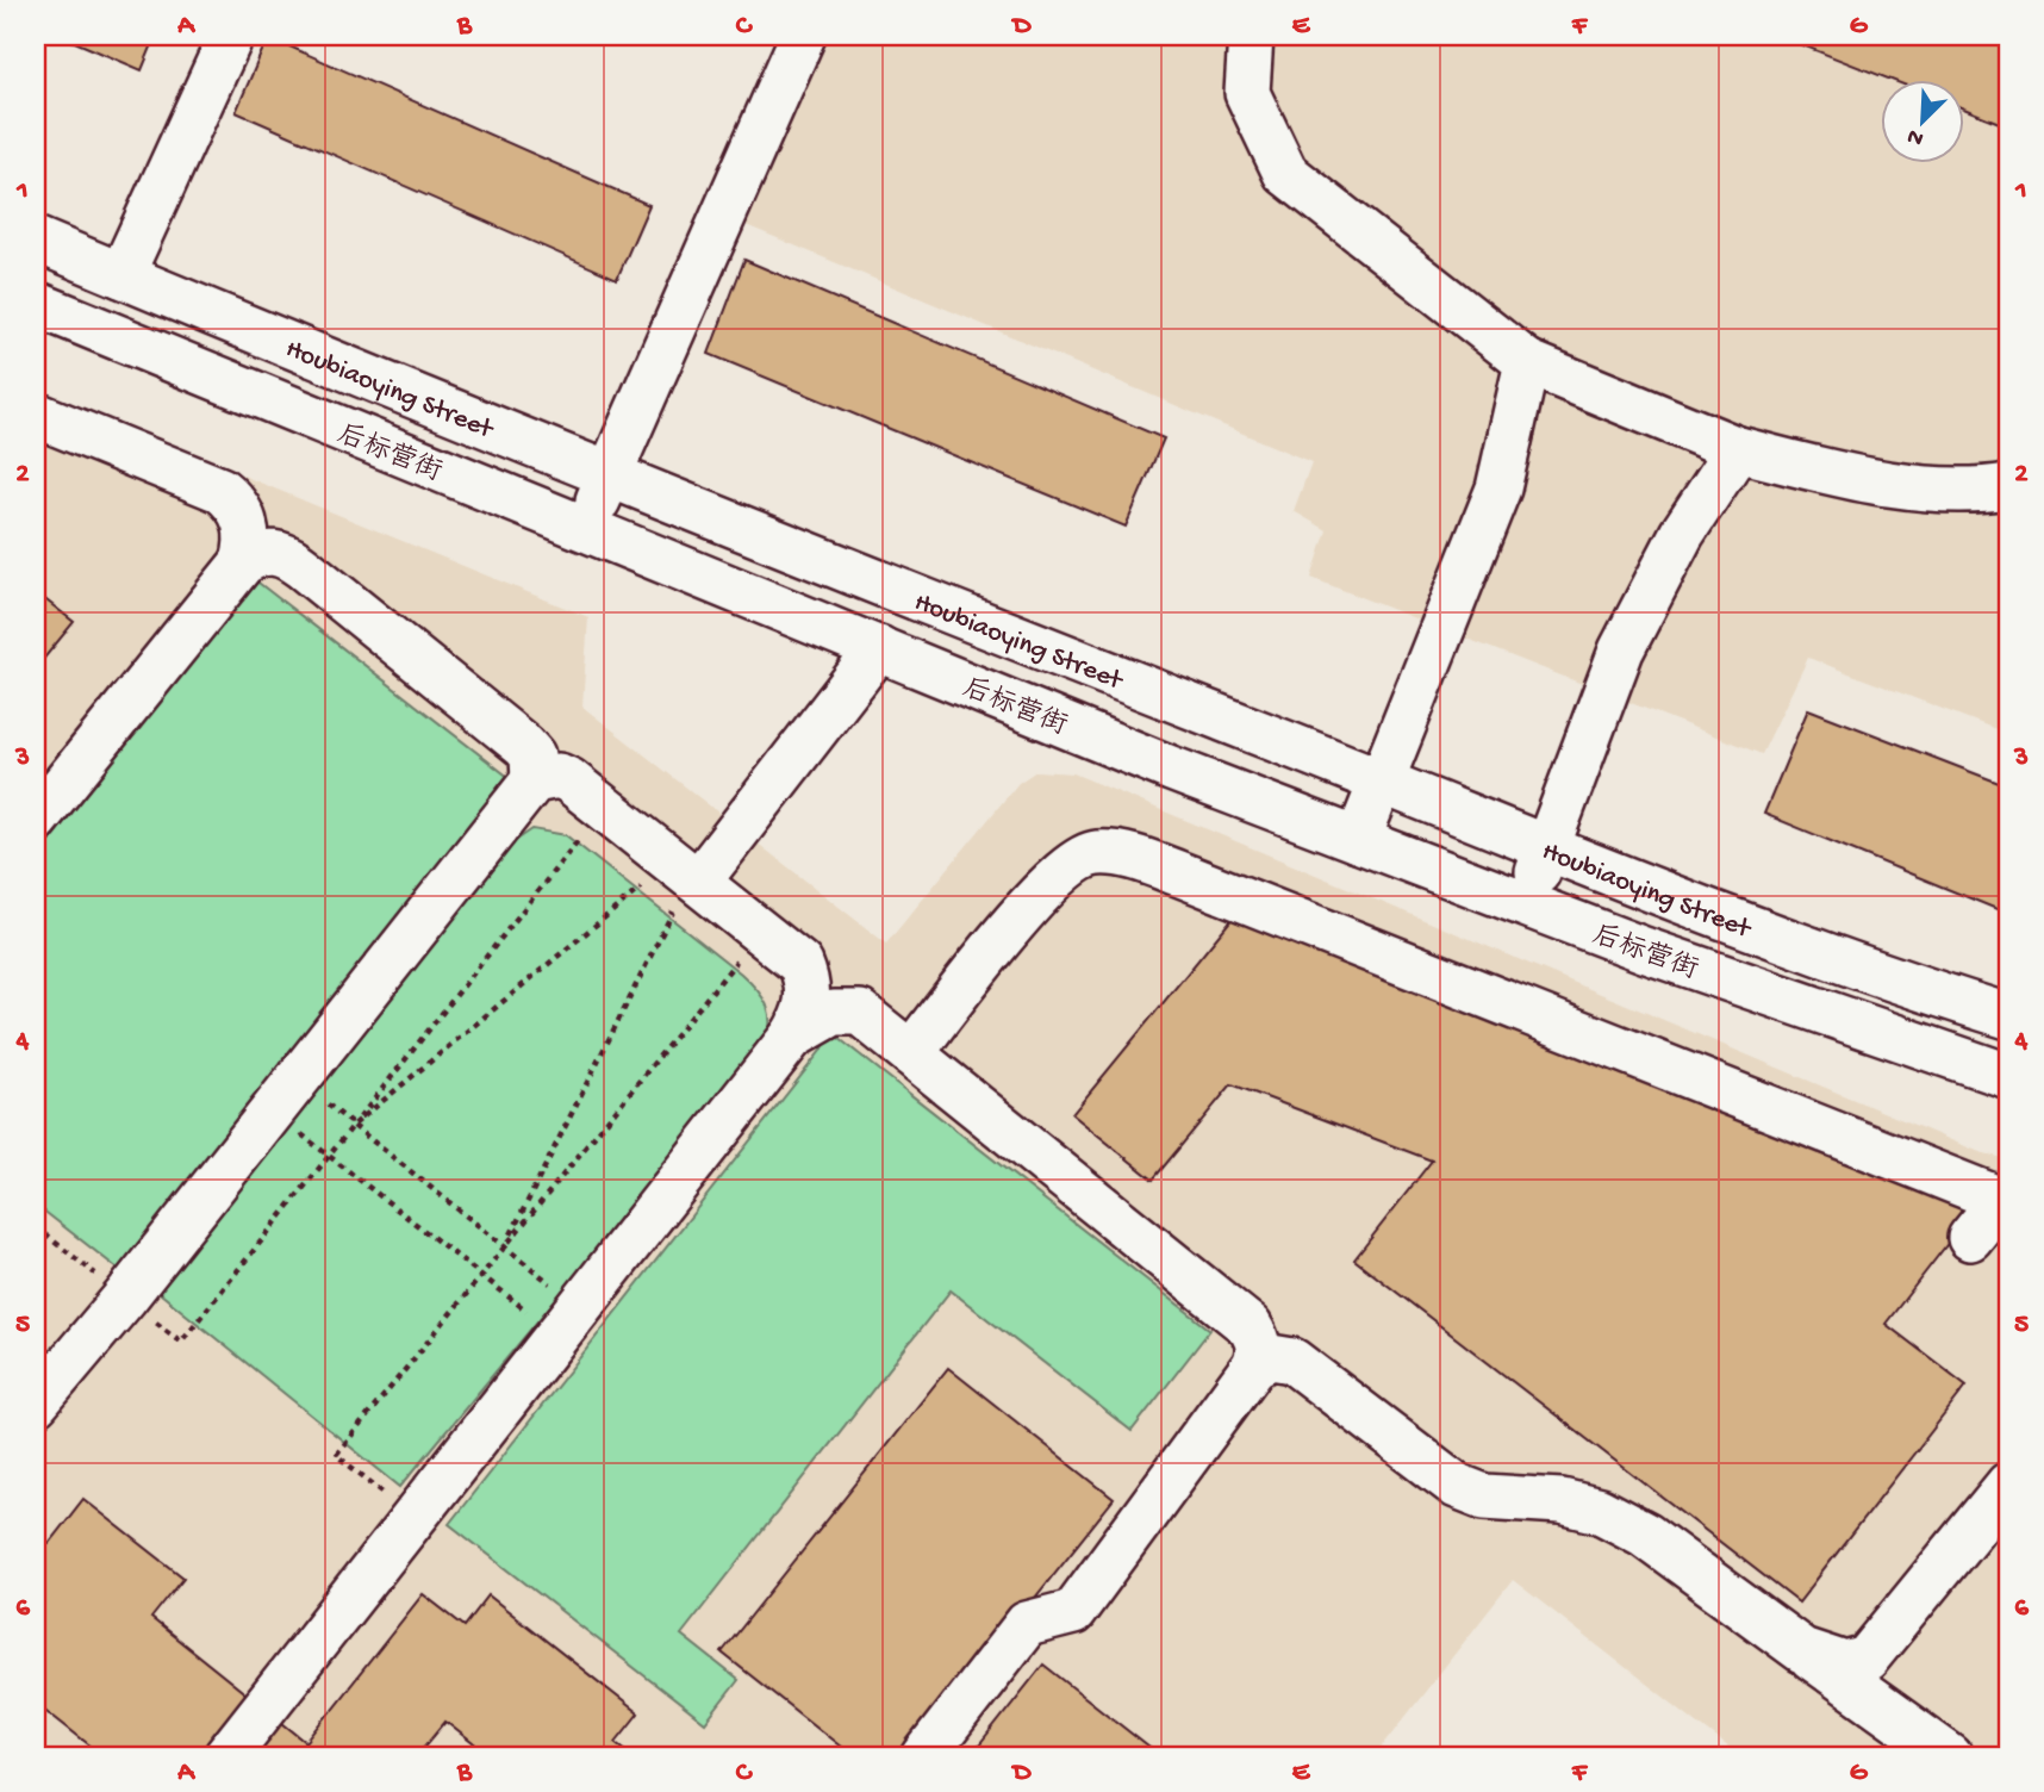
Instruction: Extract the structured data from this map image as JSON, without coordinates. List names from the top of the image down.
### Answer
{
  "streets": {
    "street": ["Houbiaoying Street", "后标营街"]
  },
  "north": "bottom left",
  "grid": {
    "columns": [
      "A",
      "B",
      "C",
      "D",
      "E",
      "F",
      "G"
    ],
    "rows": [
      "1",
      "2",
      "3",
      "4",
      "5",
      "6"
    ]
  }
}
